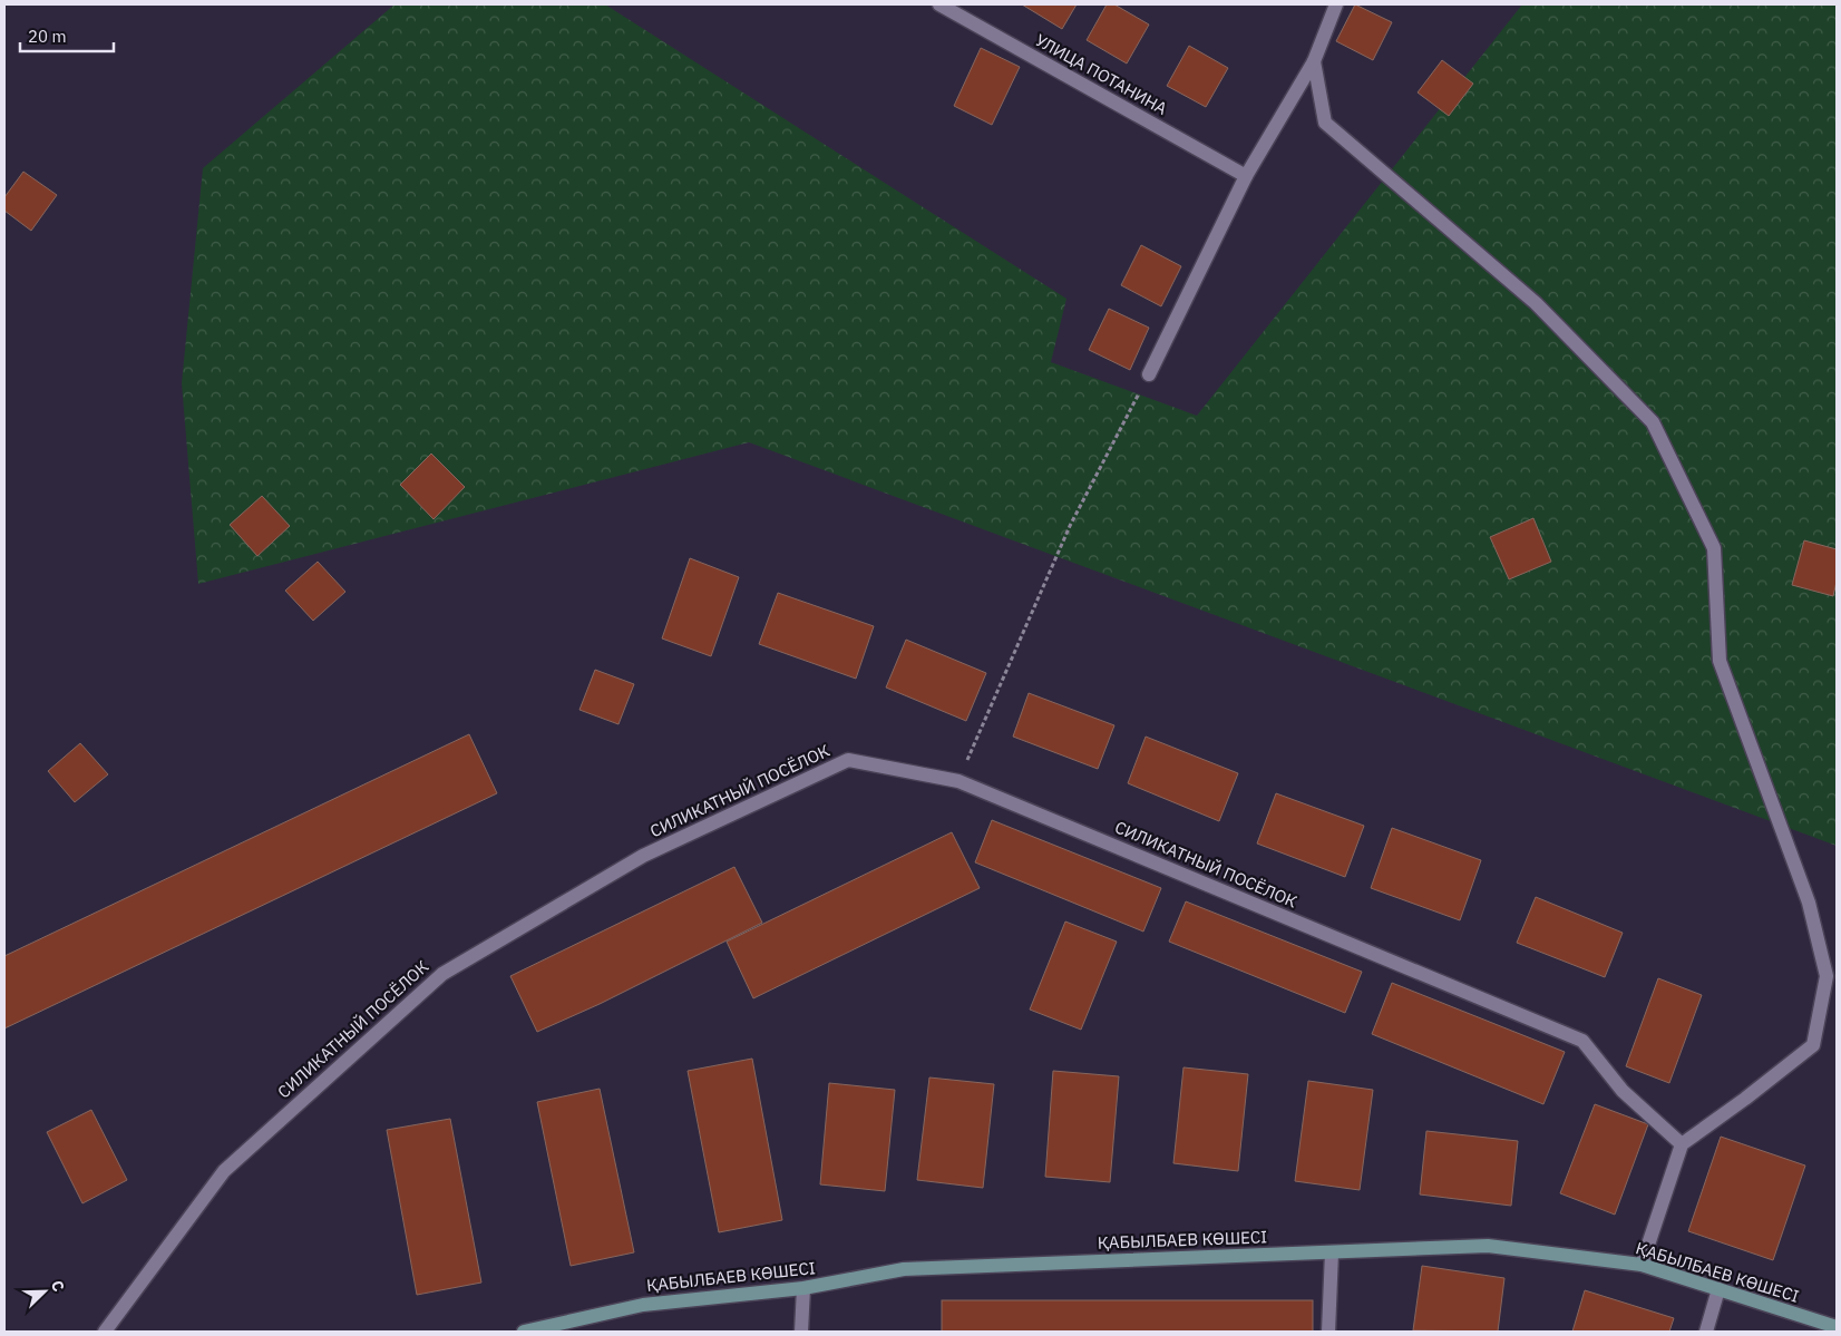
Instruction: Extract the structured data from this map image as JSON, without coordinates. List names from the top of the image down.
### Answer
{
  "streets": {
    "main road": ["ҚАБЫЛБАЕВ КӨШЕСІ"],
    "street": ["УЛИЦА ПОТАНИНА", "СИЛИКАТНЫЙ ПОСЁЛОК"]
  },
  "scale_bar": "20 m",
  "north": "top right"
}
